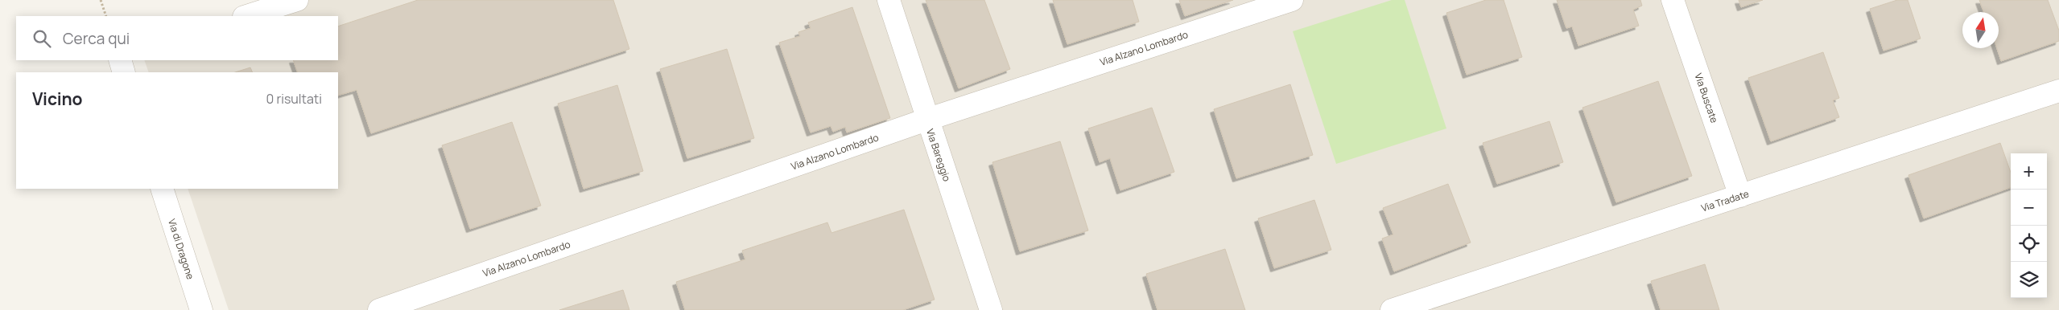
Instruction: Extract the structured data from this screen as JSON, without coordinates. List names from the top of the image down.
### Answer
{
  "streets": {
    "street": [
      "Via Alzano Lombardo",
      "Via Buscate",
      "Via Bareggio",
      "Via Tradate",
      "Via di Dragone"
    ]
  },
  "crossings": [
    ["Via Alzano Lombardo", "Via Bareggio"],
    ["Via Buscate", "Via Tradate"]
  ],
  "north": "top",
  "page": {
    "search": "Cerca qui",
    "heading": ["Vicino", "0 risultati"],
    "map_buttons": ["+", "−"]
  }
}
